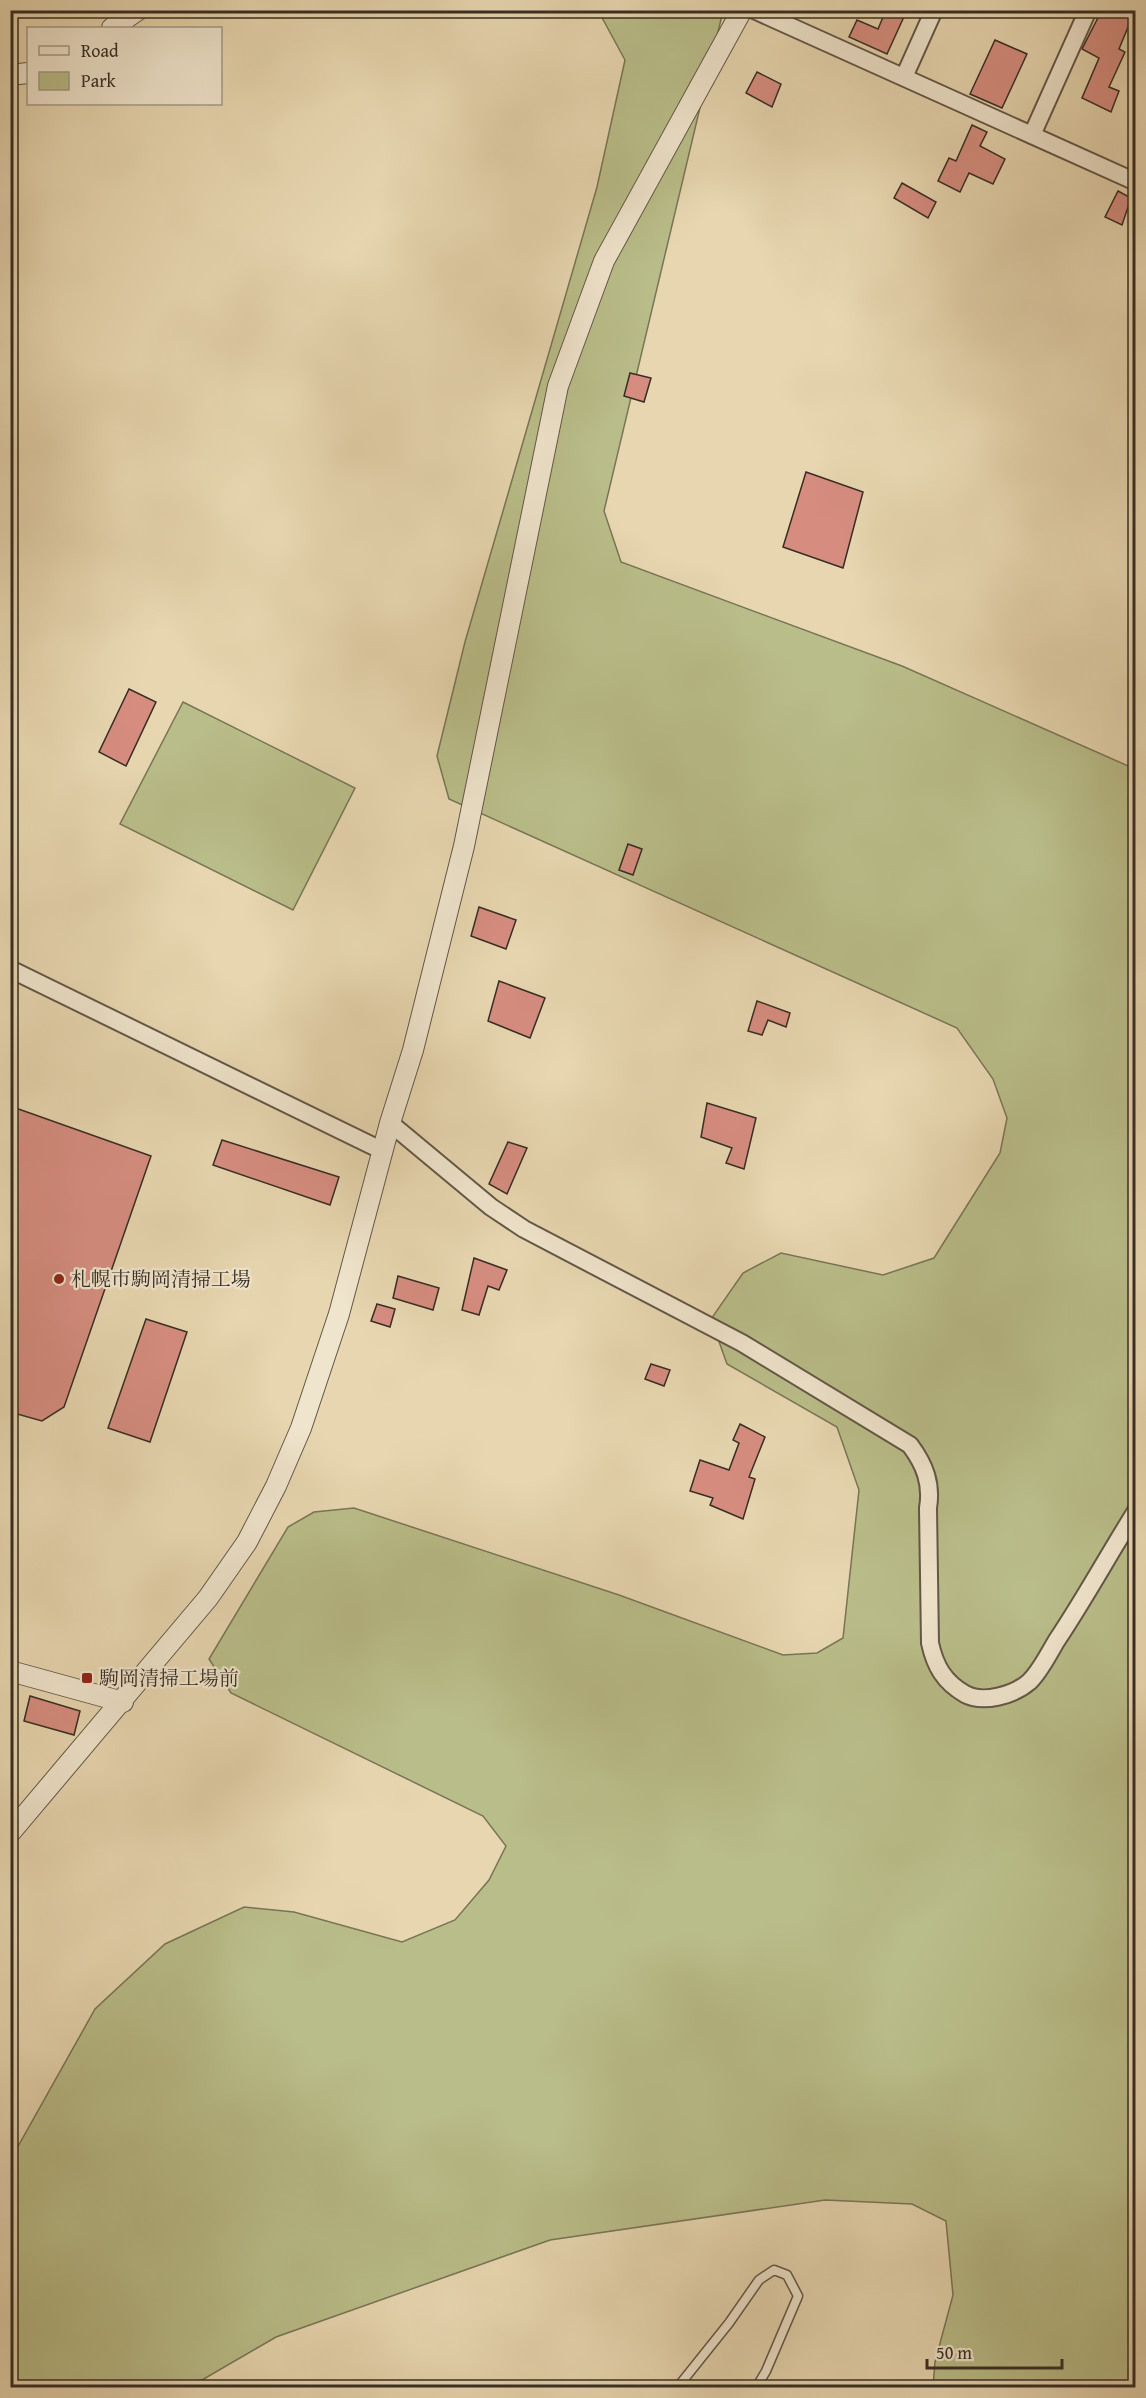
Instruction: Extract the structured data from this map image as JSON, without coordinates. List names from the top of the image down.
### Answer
{
  "places": {
    "other": ["札幌市駒岡清掃工場"],
    "transit": ["駒岡清掃工場前"]
  },
  "legend": ["Road", "Park"],
  "scale_bar": "50 m"
}
